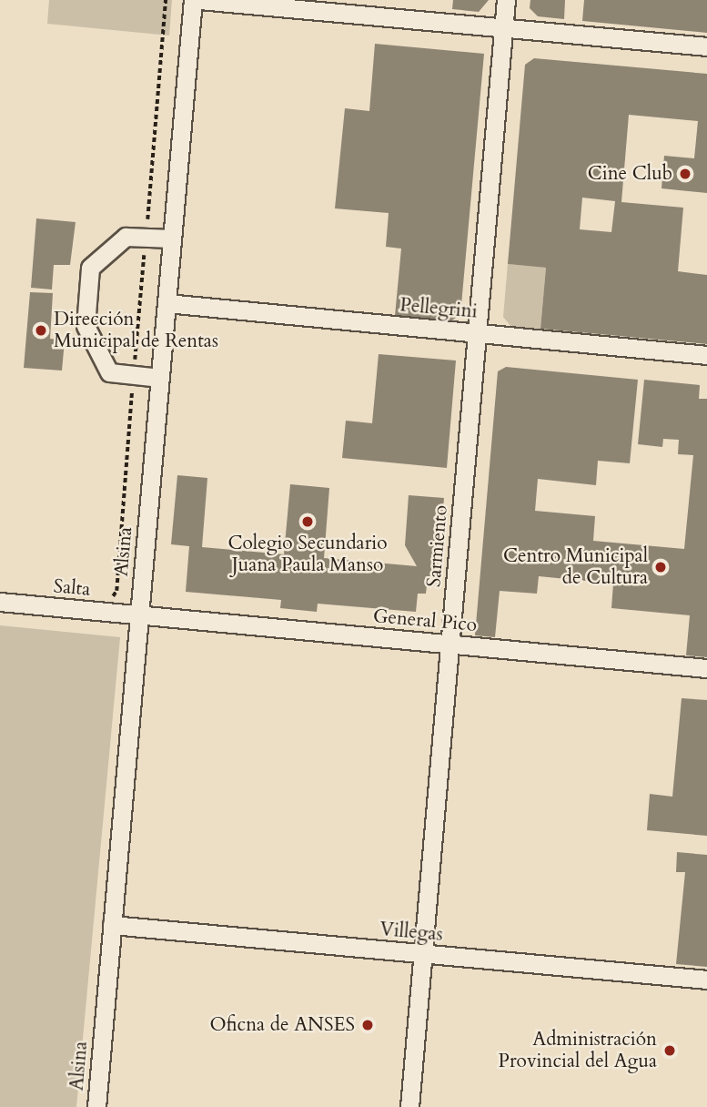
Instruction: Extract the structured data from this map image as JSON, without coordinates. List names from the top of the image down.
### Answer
{
  "streets": {
    "street": [
      "Pellegrini",
      "Sarmiento",
      "Alsina",
      "Salta",
      "General Pico",
      "Villegas"
    ]
  },
  "crossings": [
    ["Pellegrini", "Sarmiento"],
    ["Pellegrini", "Alsina"],
    ["Sarmiento", "General Pico"],
    ["Sarmiento", "Villegas"],
    ["Alsina", "Salta"],
    ["Alsina", "General Pico"],
    ["Alsina", "Villegas"],
    ["Salta", "General Pico"]
  ],
  "places": [
    "Cine Club",
    "Dirección Municipal de Rentas",
    "Colegio Secundario Juana Paula Manso",
    "Centro Municipal de Cultura",
    "Oficna de ANSES",
    "Administración Provincial del Agua"
  ]
}
